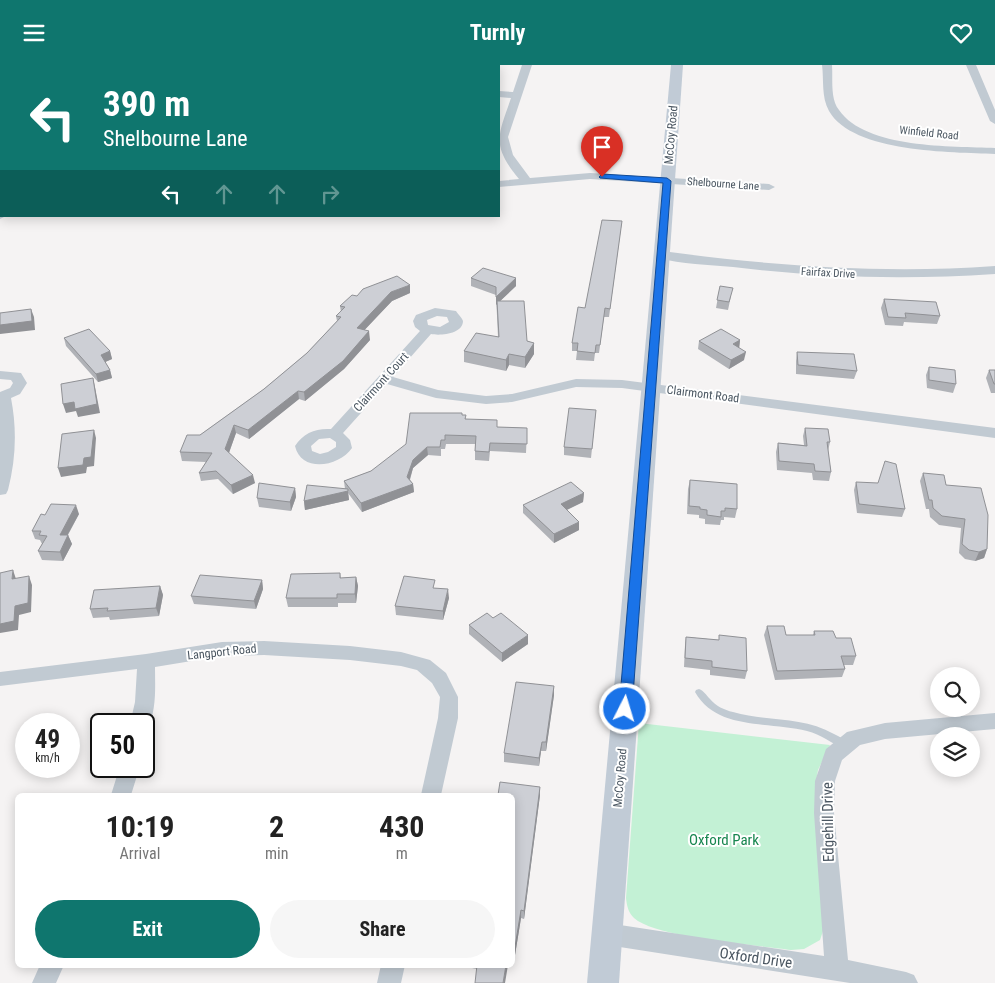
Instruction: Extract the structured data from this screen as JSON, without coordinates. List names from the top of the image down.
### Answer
{
  "streets": {
    "main road": ["McCoy Road"],
    "street": [
      "Winfield Road",
      "Shelbourne Lane",
      "Fairfax Drive",
      "Clairmont Court",
      "Clairmont Road",
      "Langport Road",
      "Edgehill Drive",
      "Oxford Drive"
    ]
  },
  "crossings": [
    ["McCoy Road", "Shelbourne Lane"],
    ["McCoy Road", "Fairfax Drive"],
    ["McCoy Road", "Clairmont Road"],
    ["McCoy Road", "Oxford Drive"],
    ["Clairmont Court", "Clairmont Road"],
    ["Edgehill Drive", "Oxford Drive"]
  ],
  "parks": ["Oxford Park"],
  "page": {
    "header": "Turnly",
    "turn": ["390 m", "Shelbourne Lane"],
    "speed": "49 km/h",
    "limit": "50",
    "eta": [
      "10:19",
      "Arrival",
      "2",
      "min",
      "430",
      "m"
    ],
    "buttons": ["Exit", "Share"]
  }
}
